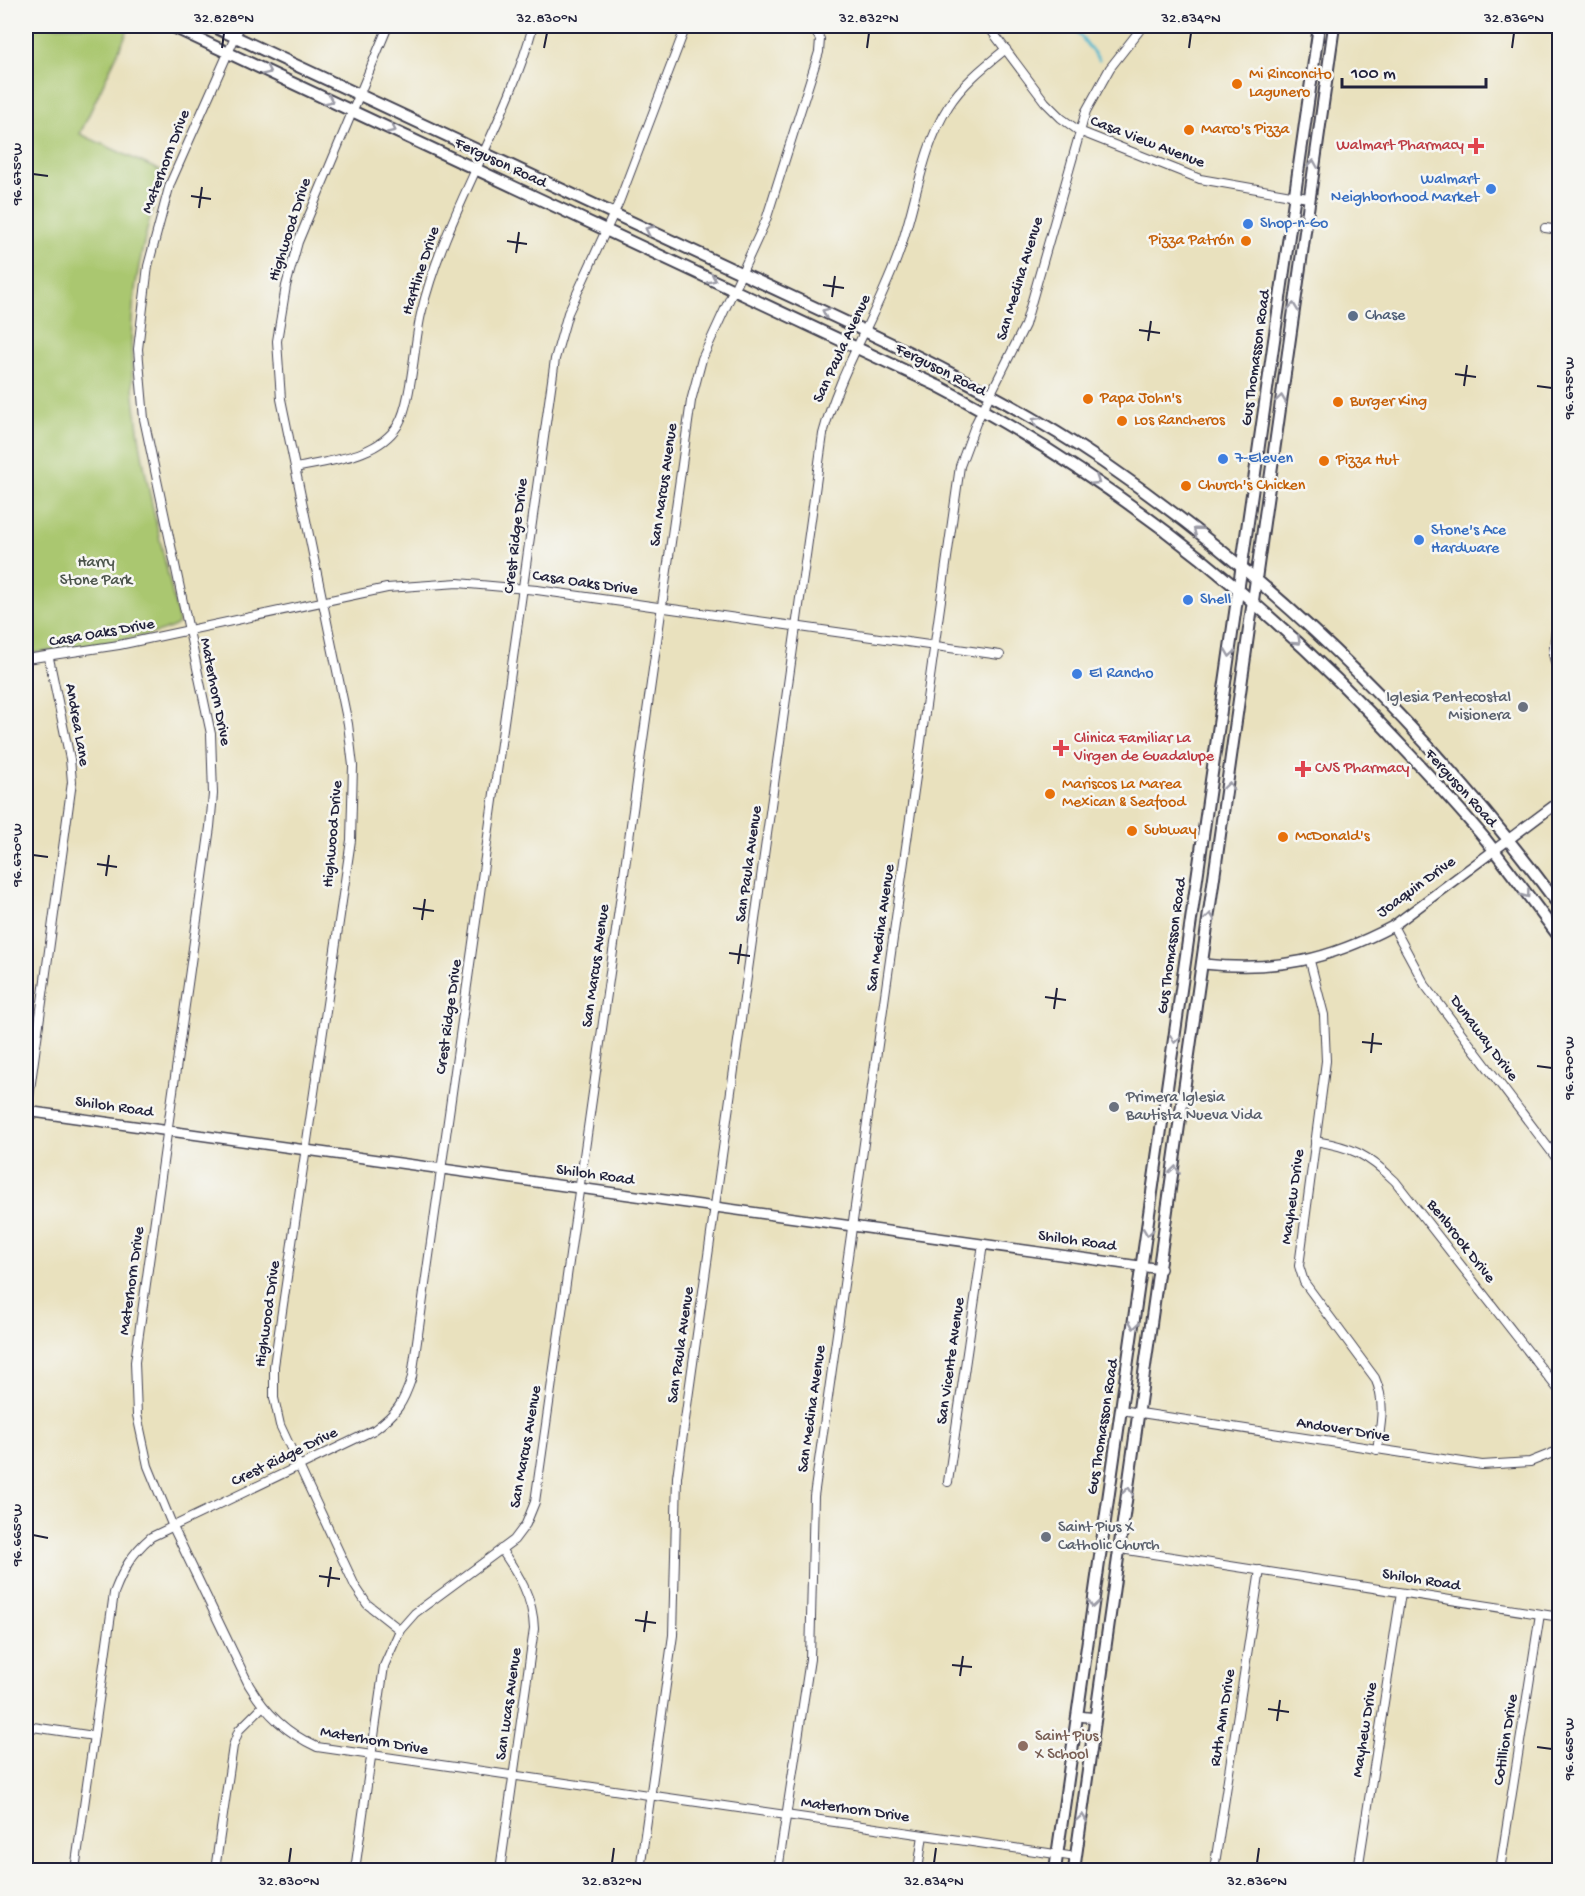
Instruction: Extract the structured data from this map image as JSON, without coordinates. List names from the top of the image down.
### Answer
{
  "streets": {
    "main road": ["Ferguson Road", "Gus Thomasson Road"],
    "street": [
      "Casa View Avenue",
      "Materhorn Drive",
      "Highwood Drive",
      "Hartline Drive",
      "San Medina Avenue",
      "San Paula Avenue",
      "San Marcus Avenue",
      "Crest Ridge Drive",
      "Casa Oaks Drive",
      "Andrea Lane",
      "Joaquin Drive",
      "Dunaway Drive",
      "Shiloh Road",
      "Mayhew Drive",
      "Benbrook Drive",
      "San Vicente Avenue",
      "Andover Drive",
      "San Lucas Avenue",
      "Ruth Ann Drive",
      "Cotillion Drive"
    ]
  },
  "crossings": [
    ["Casa View Avenue", "San Medina Avenue"],
    ["Casa View Avenue", "San Paula Avenue"],
    ["Casa View Avenue", "Gus Thomasson Road"],
    ["Materhorn Drive", "Ferguson Road"],
    ["Materhorn Drive", "San Medina Avenue"],
    ["Materhorn Drive", "San Paula Avenue"],
    ["Materhorn Drive", "Gus Thomasson Road"],
    ["Materhorn Drive", "San Marcus Avenue"],
    ["Materhorn Drive", "Crest Ridge Drive"],
    ["Materhorn Drive", "Casa Oaks Drive"],
    ["Materhorn Drive", "Shiloh Road"],
    ["Materhorn Drive", "San Lucas Avenue"],
    ["Ferguson Road", "Highwood Drive"],
    ["Ferguson Road", "Hartline Drive"],
    ["Ferguson Road", "San Medina Avenue"],
    ["Ferguson Road", "San Paula Avenue"],
    ["Ferguson Road", "Gus Thomasson Road"],
    ["Ferguson Road", "San Marcus Avenue"],
    ["Ferguson Road", "Crest Ridge Drive"],
    ["Ferguson Road", "Joaquin Drive"],
    ["Highwood Drive", "Hartline Drive"],
    ["Highwood Drive", "San Marcus Avenue"],
    ["Highwood Drive", "Crest Ridge Drive"],
    ["Highwood Drive", "Casa Oaks Drive"],
    ["Highwood Drive", "Shiloh Road"],
    ["San Medina Avenue", "Casa Oaks Drive"],
    ["San Medina Avenue", "Shiloh Road"],
    ["San Paula Avenue", "Casa Oaks Drive"],
    ["San Paula Avenue", "Shiloh Road"],
    ["Gus Thomasson Road", "Joaquin Drive"],
    ["Gus Thomasson Road", "Shiloh Road"],
    ["Gus Thomasson Road", "Andover Drive"],
    ["San Marcus Avenue", "Casa Oaks Drive"],
    ["San Marcus Avenue", "Shiloh Road"],
    ["San Marcus Avenue", "San Lucas Avenue"],
    ["Crest Ridge Drive", "Casa Oaks Drive"],
    ["Crest Ridge Drive", "Shiloh Road"],
    ["Casa Oaks Drive", "Andrea Lane"],
    ["Andrea Lane", "Shiloh Road"],
    ["Joaquin Drive", "Dunaway Drive"],
    ["Joaquin Drive", "Mayhew Drive"],
    ["Shiloh Road", "Mayhew Drive"],
    ["Shiloh Road", "San Vicente Avenue"],
    ["Shiloh Road", "Ruth Ann Drive"],
    ["Shiloh Road", "Cotillion Drive"],
    ["Mayhew Drive", "Benbrook Drive"],
    ["Mayhew Drive", "Andover Drive"]
  ],
  "parks": ["Harry Stone Park"],
  "places": {
    "other": [
      "Mi Rinconcito Lagunero",
      "Marco's Pizza",
      "Walmart Neighborhood Market",
      "Shop-n-Go",
      "Pizza Patrón",
      "Chase",
      "Papa John's",
      "Burger King",
      "Los Rancheros",
      "7-Eleven",
      "Pizza Hut",
      "Church's Chicken",
      "Stone's Ace Hardware",
      "Shell",
      "El Rancho",
      "Iglesia Pentecostal Misionera",
      "Mariscos La Marea Mexican & Seafood",
      "Subway",
      "McDonald's",
      "Primera Iglesia Bautista Nueva Vida",
      "Saint Pius X Catholic Church",
      "Saint Pius X School"
    ],
    "health": ["Walmart Pharmacy", "Clinica Familiar La Virgen de Guadalupe", "CVS Pharmacy"]
  },
  "scale_bar": "100 m",
  "coordinates": [
    "32.828°N",
    "32.830°N",
    "32.832°N",
    "32.834°N",
    "32.836°N",
    "96.675°W",
    "96.670°W",
    "96.665°W"
  ]
}
